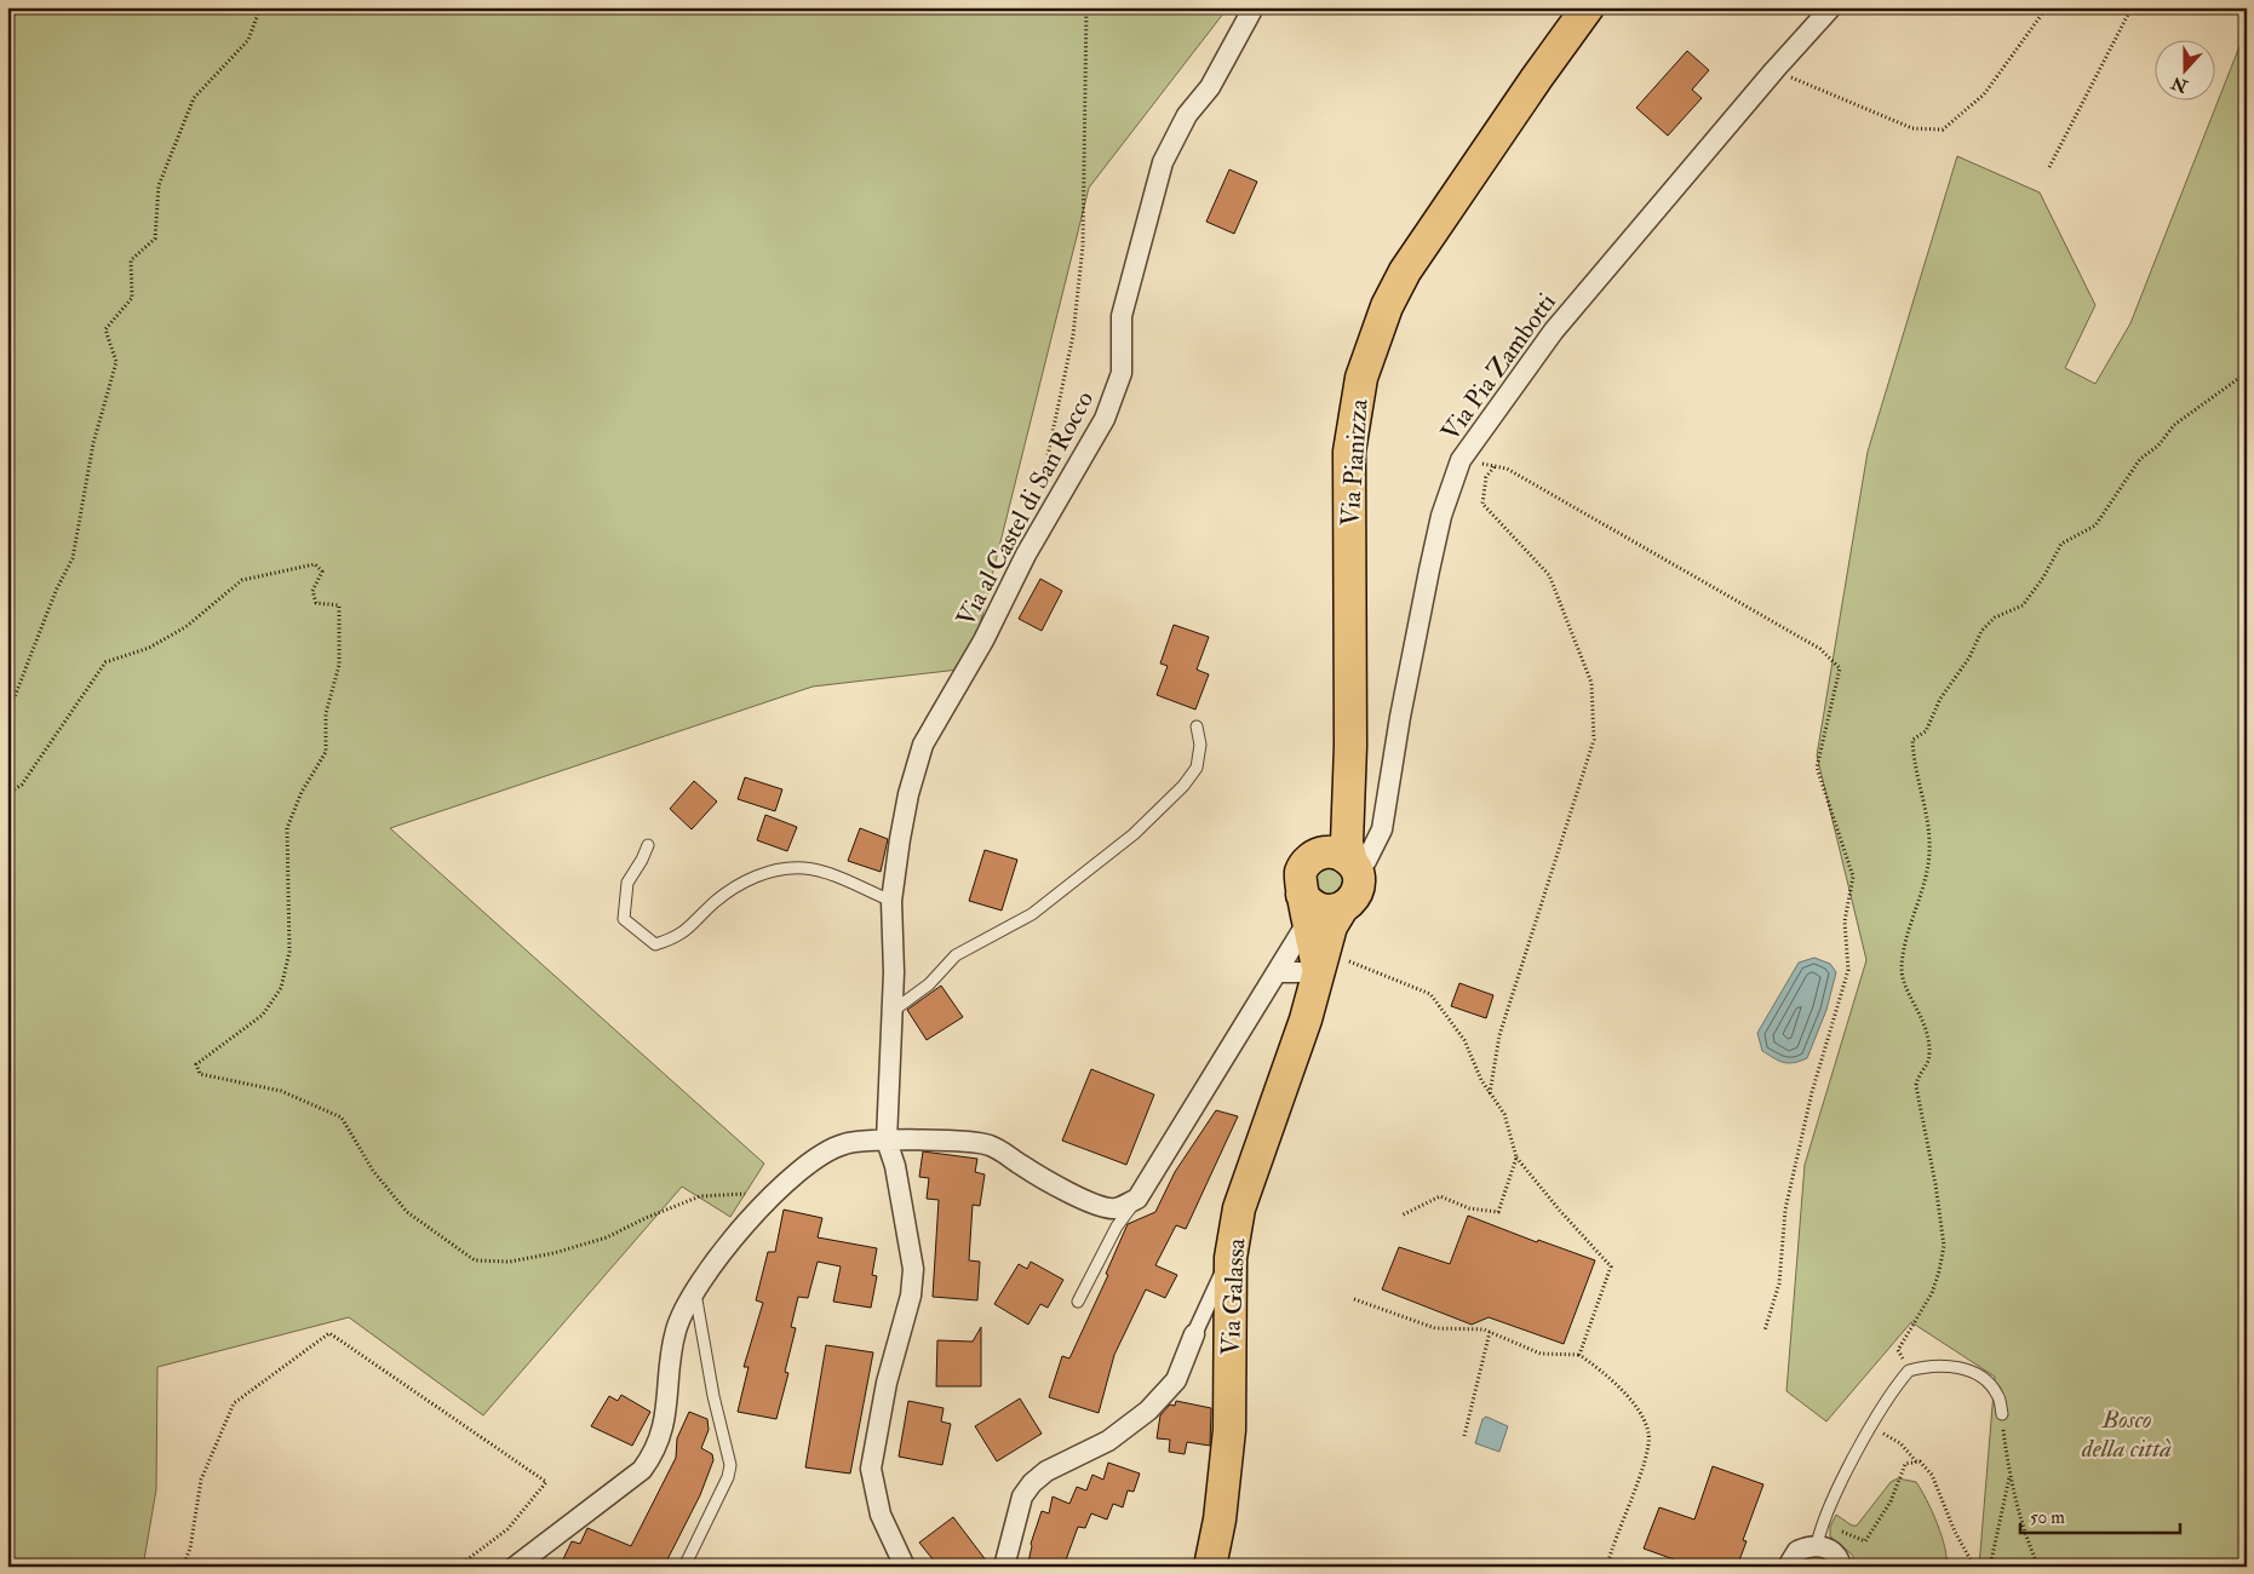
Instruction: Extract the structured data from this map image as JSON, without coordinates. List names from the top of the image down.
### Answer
{
  "streets": {
    "main road": ["Via Pianizza", "Via Galassa"],
    "street": ["Via Pia Zambotti", "Via al Castel di San Rocco"]
  },
  "crossings": [
    ["Via Pia Zambotti", "Via Pianizza"],
    ["Via Pia Zambotti", "Via Galassa"],
    ["Via Pianizza", "Via Galassa"]
  ],
  "parks": ["Bosco della città"],
  "scale_bar": "50 m",
  "north": "bottom"
}
